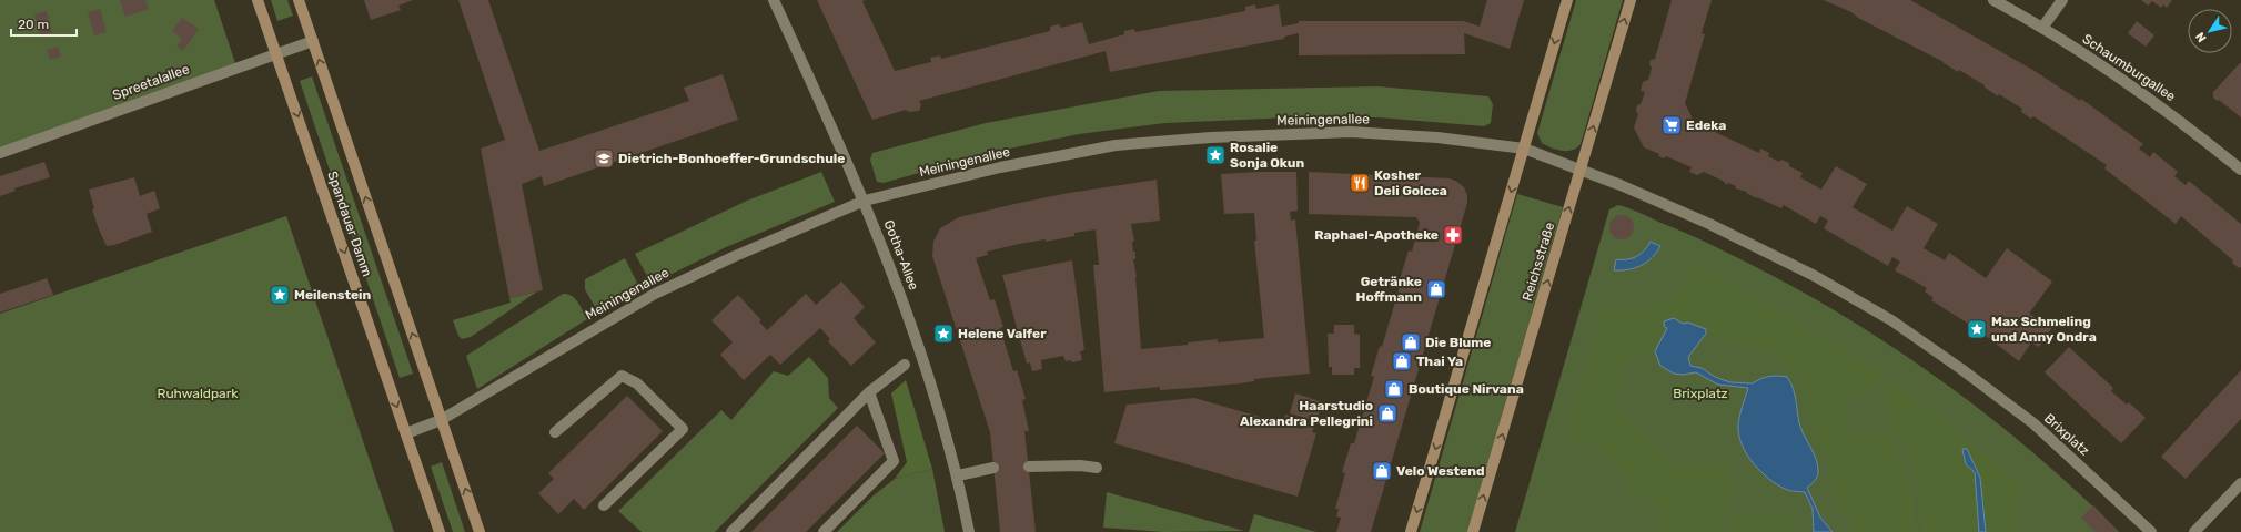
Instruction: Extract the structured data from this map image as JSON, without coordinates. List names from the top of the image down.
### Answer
{
  "streets": {
    "main road": ["Spandauer Damm", "Reichsstraße"],
    "street": [
      "Schaumburgallee",
      "Spreetalallee",
      "Meiningenallee",
      "Gotha-Allee",
      "Brixplatz"
    ]
  },
  "crossings": [
    ["Spreetalallee", "Spandauer Damm"],
    ["Meiningenallee", "Spandauer Damm"],
    ["Meiningenallee", "Gotha-Allee"],
    ["Meiningenallee", "Reichsstraße"],
    ["Meiningenallee", "Brixplatz"],
    ["Reichsstraße", "Brixplatz"]
  ],
  "parks": ["Ruhwaldpark", "Brixplatz"],
  "places": {
    "supermarket": ["Edeka"],
    "place": [
      "Rosalie Sonja Okun",
      "Meilenstein",
      "Max Schmeling und Anny Ondra",
      "Helene Valfer"
    ],
    "school or university": ["Dietrich-Bonhoeffer-Grundschule"],
    "restaurant": ["Kosher Deli Golcca"],
    "pharmacy": ["Raphael-Apotheke"],
    "shop": [
      "Getränke Hoffmann",
      "Die Blume",
      "Thai Ya",
      "Boutique Nirvana",
      "Haarstudio Alexandra Pellegrini",
      "Velo Westend"
    ]
  },
  "scale_bar": "20 m",
  "north": "bottom left"
}
